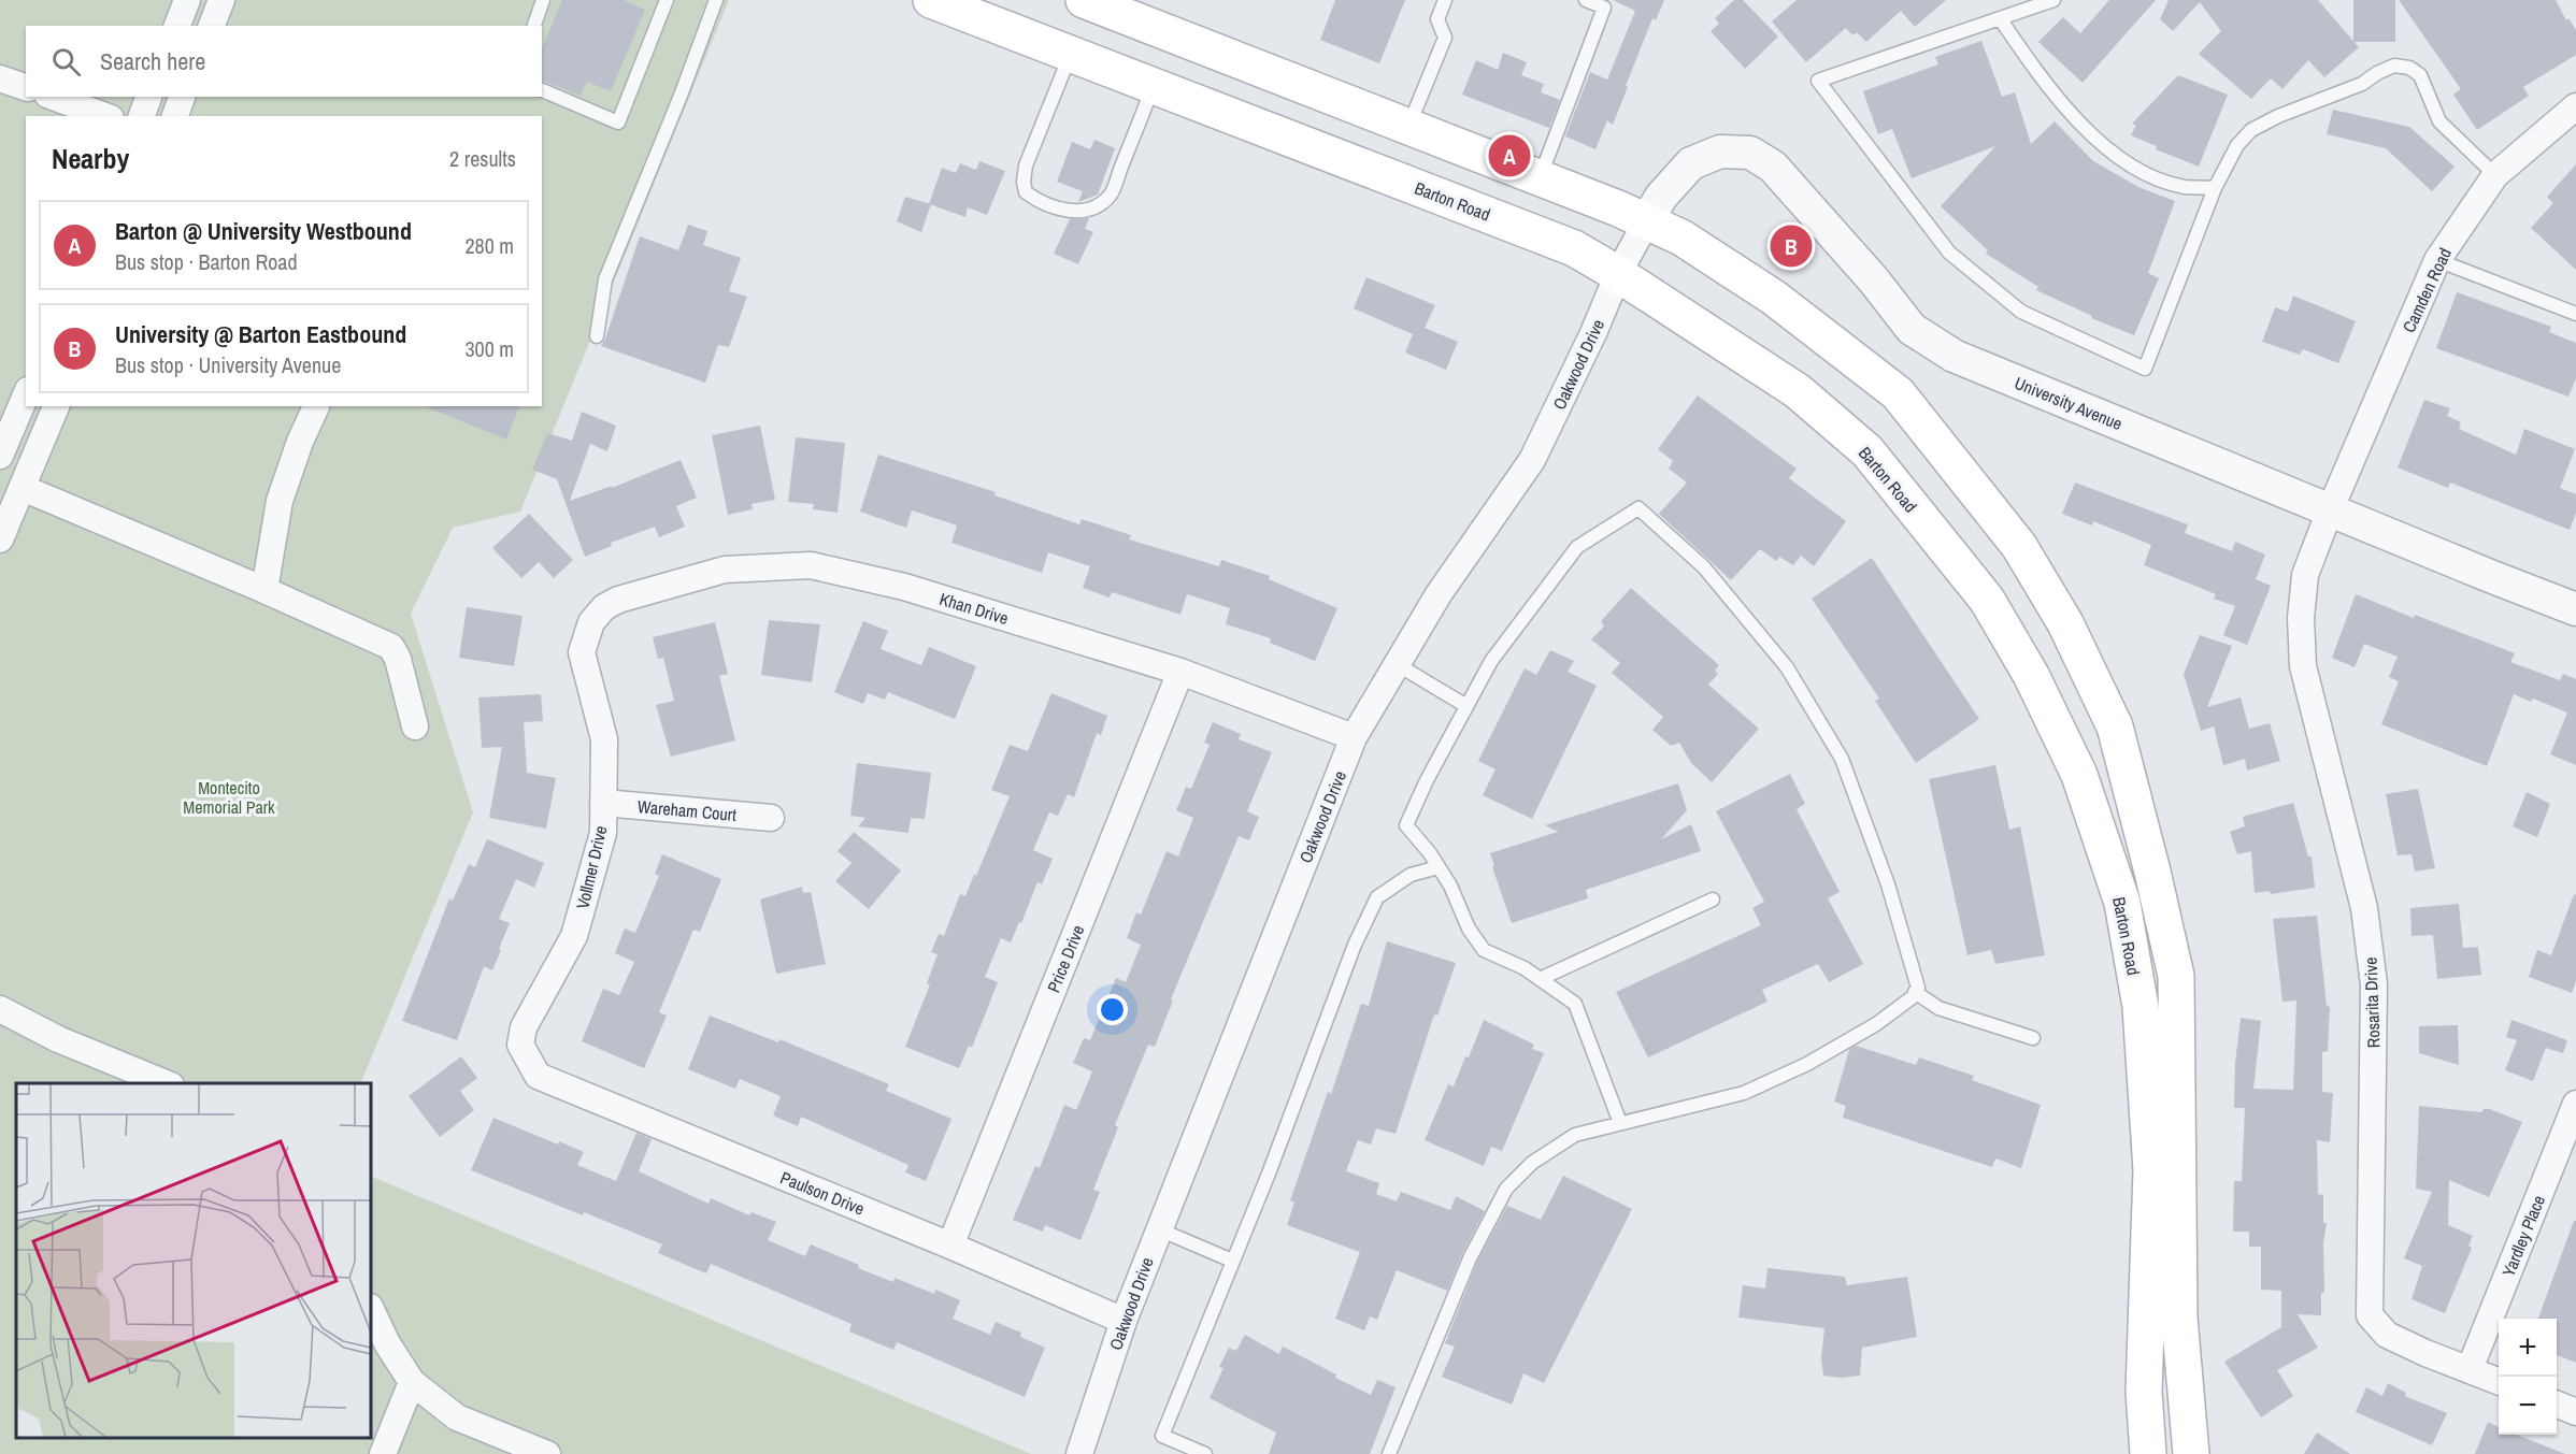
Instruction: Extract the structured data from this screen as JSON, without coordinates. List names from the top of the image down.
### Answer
{
  "streets": {
    "main road": ["Barton Road"],
    "street": [
      "Camden Road",
      "Oakwood Drive",
      "University Avenue",
      "Khan Drive",
      "Wareham Court",
      "Vollmer Drive",
      "Price Drive",
      "Rosarita Drive",
      "Paulson Drive",
      "Yardley Place"
    ]
  },
  "crossings": [
    ["Barton Road", "Oakwood Drive"],
    ["Camden Road", "University Avenue"],
    ["Camden Road", "Rosarita Drive"],
    ["Oakwood Drive", "University Avenue"],
    ["Oakwood Drive", "Khan Drive"],
    ["Oakwood Drive", "Paulson Drive"],
    ["University Avenue", "Rosarita Drive"],
    ["Khan Drive", "Vollmer Drive"],
    ["Khan Drive", "Price Drive"],
    ["Wareham Court", "Vollmer Drive"],
    ["Vollmer Drive", "Paulson Drive"],
    ["Price Drive", "Paulson Drive"],
    ["Rosarita Drive", "Yardley Place"]
  ],
  "parks": ["Montecito Memorial Park"],
  "page": {
    "search": "Search here",
    "heading": ["Nearby", "2 results"],
    "pins": ["A", "B"],
    "list": [
      {
        "mark": "A",
        "name": "Barton @ University Westbound",
        "note": "Bus stop · Barton Road",
        "value": "280 m"
      },
      {
        "mark": "B",
        "name": "University @ Barton Eastbound",
        "note": "Bus stop · University Avenue",
        "value": "300 m"
      }
    ],
    "map_buttons": ["+", "−"]
  }
}
